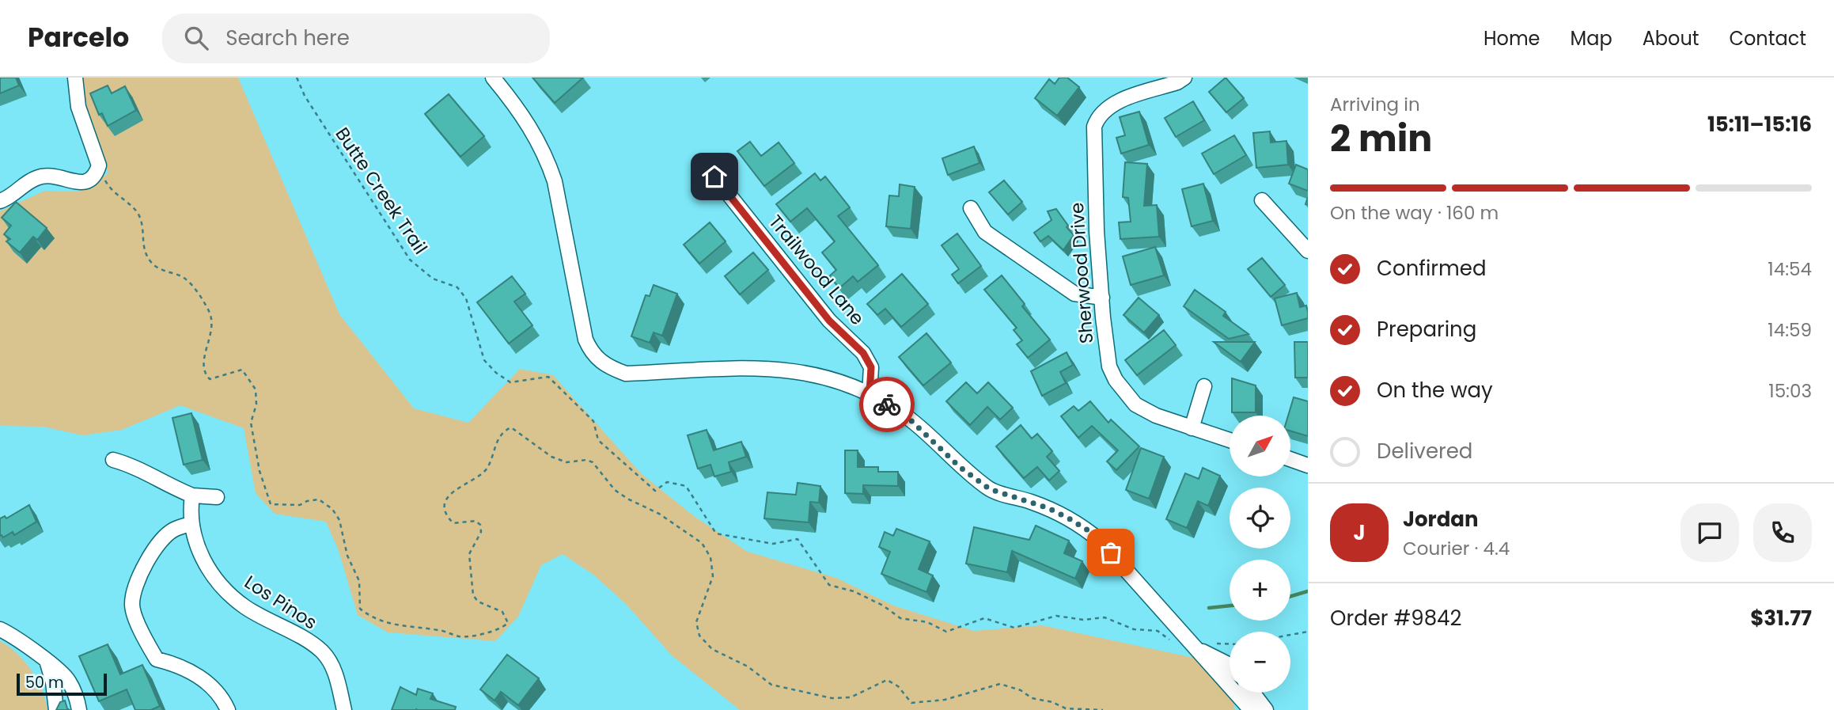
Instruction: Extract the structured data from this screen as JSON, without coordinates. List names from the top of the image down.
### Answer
{
  "streets": {
    "street": ["Trailwood Lane", "Sherwood Drive", "Los Pinos"],
    "path": ["Butte Creek Trail"]
  },
  "scale_bar": "50 m",
  "north": "top right",
  "page": {
    "header": "Parcelo",
    "search": "Search here",
    "nav": [
      "Home",
      "Map",
      "About",
      "Contact"
    ],
    "heading": ["2 min", "Arriving in", "15:11–15:16"],
    "panel": [
      "Jordan",
      "Courier · 4.4",
      "Order #9842",
      "$31.77"
    ],
    "bar": "On the way · 160 m",
    "list": [
      ["Confirmed", "14:54"],
      ["Preparing", "14:59"],
      ["On the way", "15:03"],
      "Delivered"
    ],
    "map_buttons": ["+", "−"],
    "round": "J",
    "scale": "50 m"
  }
}
